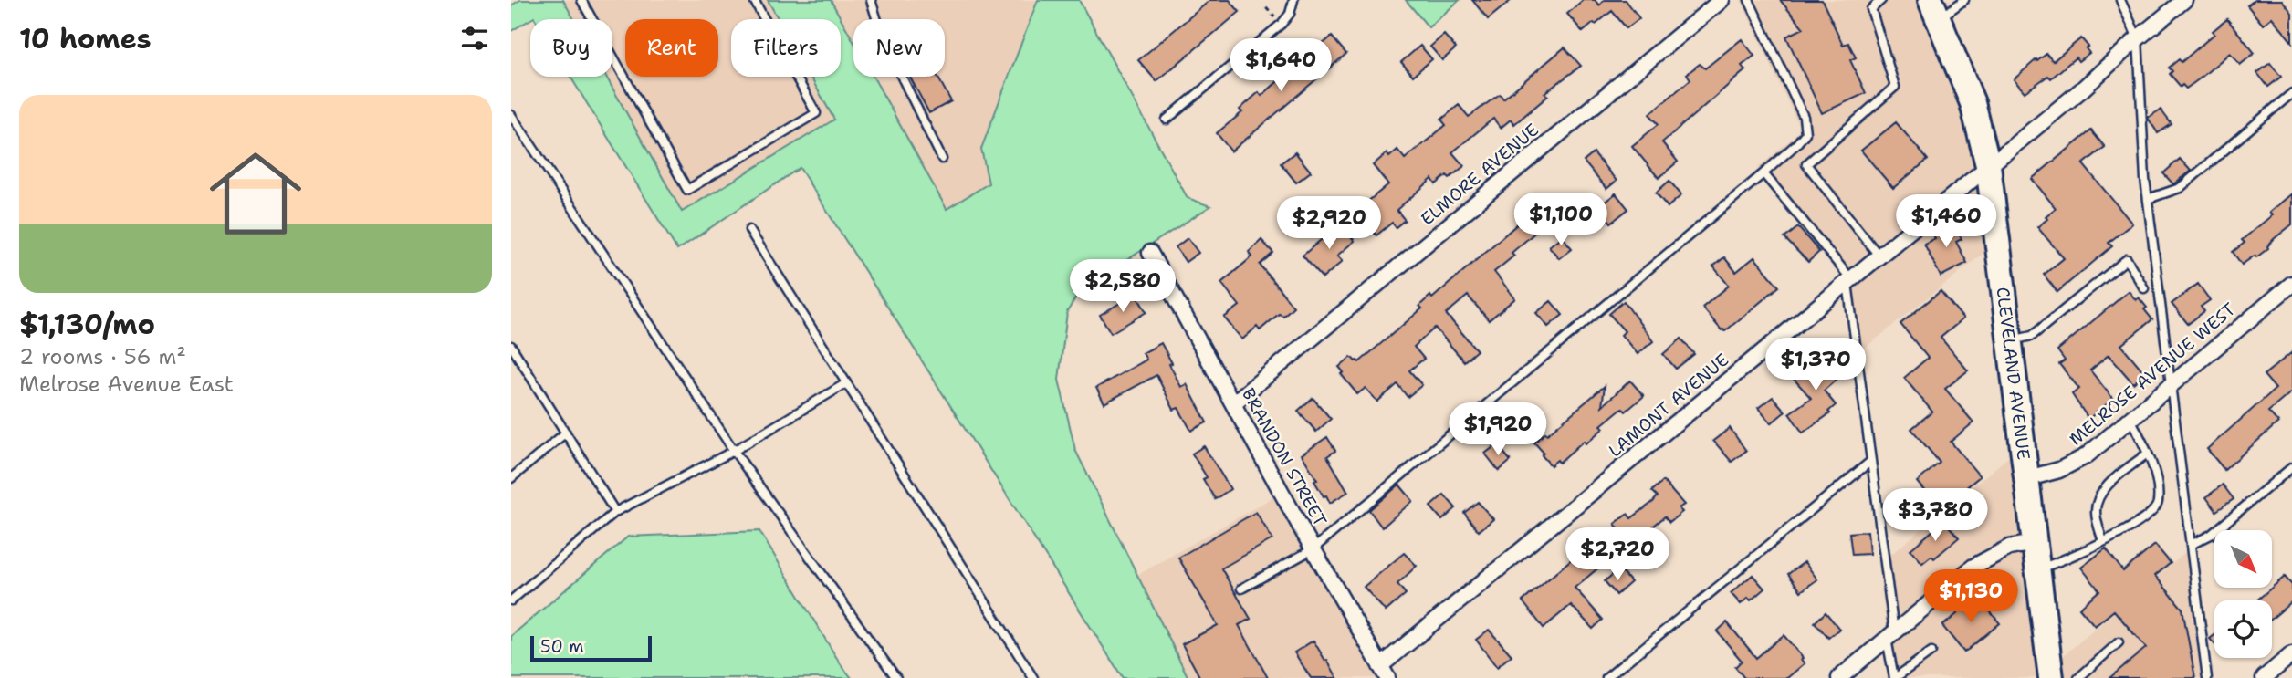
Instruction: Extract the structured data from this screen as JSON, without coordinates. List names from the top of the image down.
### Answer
{
  "streets": {
    "main road": ["CLEVELAND AVENUE"],
    "street": [
      "ELMORE AVENUE",
      "MELROSE AVENUE WEST",
      "LAMONT AVENUE",
      "BRANDON STREET"
    ]
  },
  "crossings": [
    ["ELMORE AVENUE", "BRANDON STREET"],
    ["CLEVELAND AVENUE", "MELROSE AVENUE WEST"],
    ["CLEVELAND AVENUE", "LAMONT AVENUE"],
    ["LAMONT AVENUE", "BRANDON STREET"]
  ],
  "scale_bar": "50 m",
  "north": "bottom right",
  "page": {
    "heading": "10 homes",
    "chip": [
      "Buy",
      "Rent",
      "Filters",
      "New"
    ],
    "price": [
      "$1,640",
      "$1,100",
      "$1,460",
      "$2,920",
      "$2,580",
      "$1,370",
      "$1,920",
      "$3,780",
      "$2,720",
      "$1,130"
    ],
    "list": [
      {
        "name": "$1,130/mo",
        "note": "2 rooms · 56 m² · Melrose Avenue East"
      }
    ],
    "scale": "50 m"
  }
}
